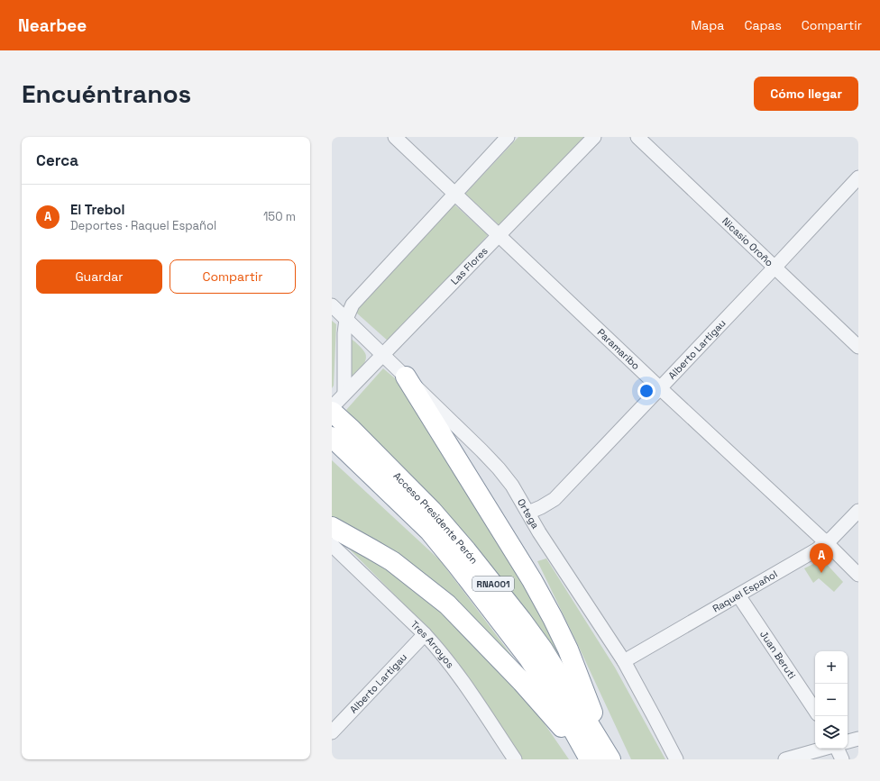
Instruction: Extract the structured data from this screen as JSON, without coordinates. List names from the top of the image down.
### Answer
{
  "streets": {
    "highway": ["Acceso Presidente Perón", "RNA001"],
    "street": [
      "Nicasio Oroño",
      "Las Flores",
      "Paramaribo",
      "Alberto Lartigau",
      "Ortega",
      "Raquel Español",
      "Tres Arroyos",
      "Juan Beruti"
    ]
  },
  "crossings": [
    ["Nicasio Oroño", "Alberto Lartigau"],
    ["Las Flores", "Paramaribo"],
    ["Las Flores", "Ortega"],
    ["Las Flores", "Acceso Presidente Perón"],
    ["Paramaribo", "Alberto Lartigau"],
    ["Paramaribo", "Raquel Español"],
    ["Alberto Lartigau", "Ortega"],
    ["Alberto Lartigau", "Tres Arroyos"],
    ["Ortega", "Raquel Español"],
    ["Raquel Español", "Juan Beruti"]
  ],
  "page": {
    "header": "Nearbee",
    "nav": ["Mapa", "Capas", "Compartir"],
    "buttons": [
      "Cómo llegar",
      ["Guardar", "Compartir"]
    ],
    "title": "Encuéntranos",
    "heading": "Cerca",
    "list": [
      {
        "mark": "A",
        "name": "El Trebol",
        "note": "Deportes · Raquel Español",
        "value": "150 m"
      }
    ],
    "pins": "A",
    "map_buttons": ["+", "−"]
  }
}
